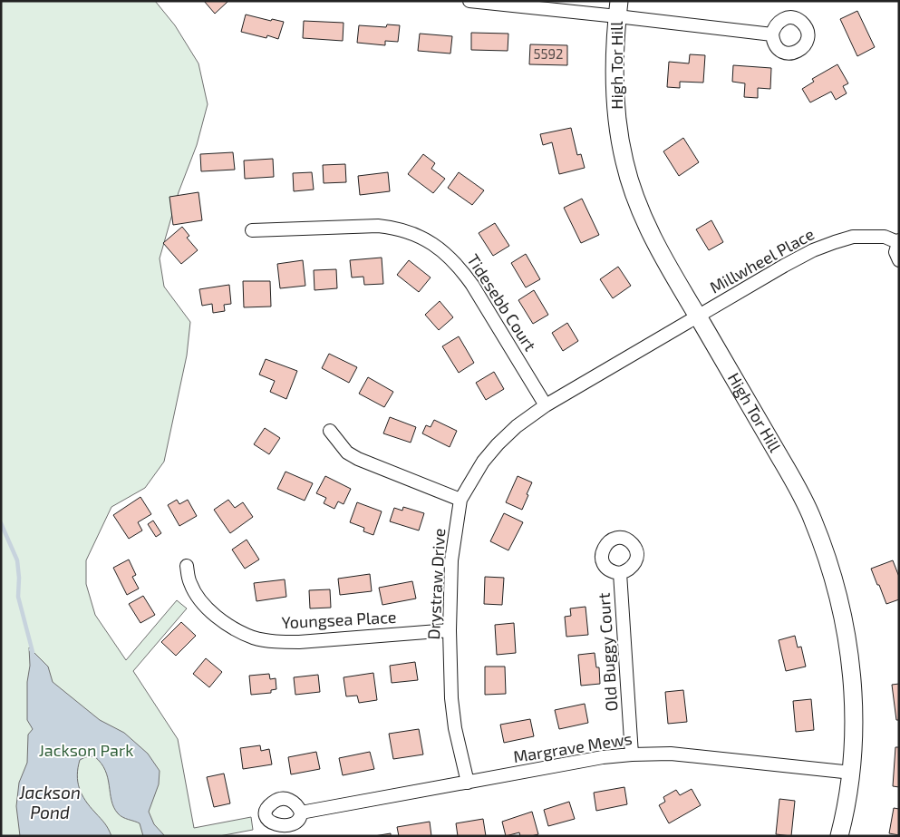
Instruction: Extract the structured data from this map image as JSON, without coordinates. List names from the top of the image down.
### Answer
{
  "streets": {
    "street": [
      "High Tor Hill",
      "Millwheel Place",
      "Tidesebb Court",
      "Drystraw Drive",
      "Youngsea Place",
      "Old Buggy Court",
      "Margrave Mews"
    ]
  },
  "crossings": [
    ["High Tor Hill", "Millwheel Place"],
    ["High Tor Hill", "Drystraw Drive"],
    ["High Tor Hill", "Margrave Mews"],
    ["Millwheel Place", "Drystraw Drive"],
    ["Tidesebb Court", "Drystraw Drive"],
    ["Drystraw Drive", "Youngsea Place"],
    ["Drystraw Drive", "Margrave Mews"],
    ["Old Buggy Court", "Margrave Mews"]
  ],
  "water": ["Jackson Pond"],
  "parks": ["Jackson Park"],
  "house_numbers": ["5592"]
}
